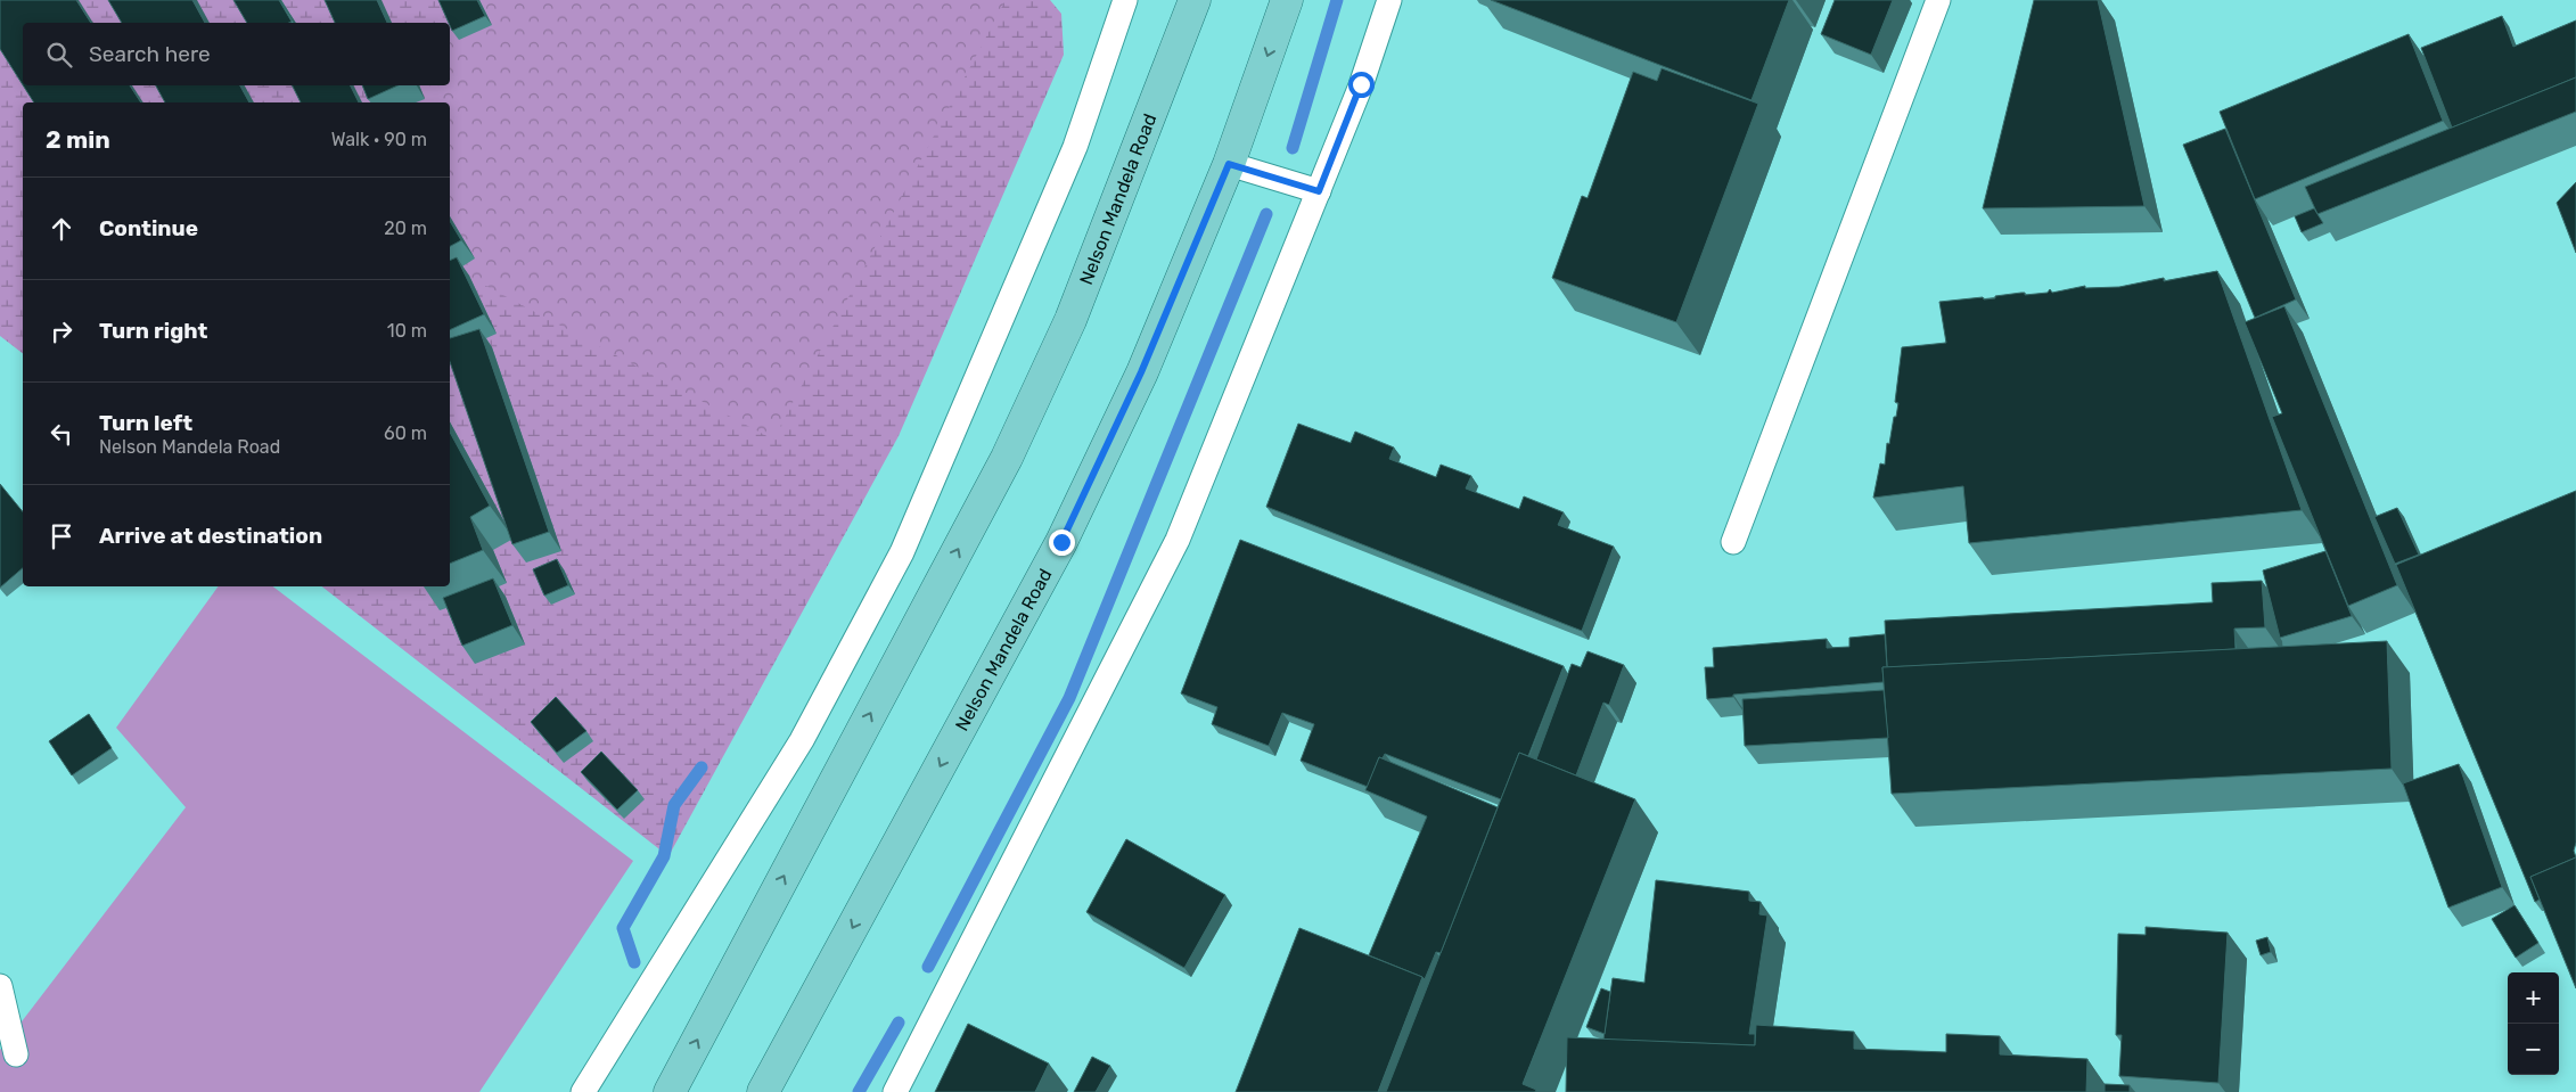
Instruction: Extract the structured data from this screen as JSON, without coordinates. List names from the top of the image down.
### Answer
{
  "streets": {
    "main road": ["Nelson Mandela Road"]
  },
  "page": {
    "search": "Search here",
    "heading": ["2 min", "Walk · 90 m"],
    "list": [
      ["Continue", "20 m"],
      ["Turn right", "10 m"],
      ["Turn left", "Nelson Mandela Road", "60 m"],
      "Arrive at destination"
    ],
    "map_buttons": ["+", "−"]
  }
}
